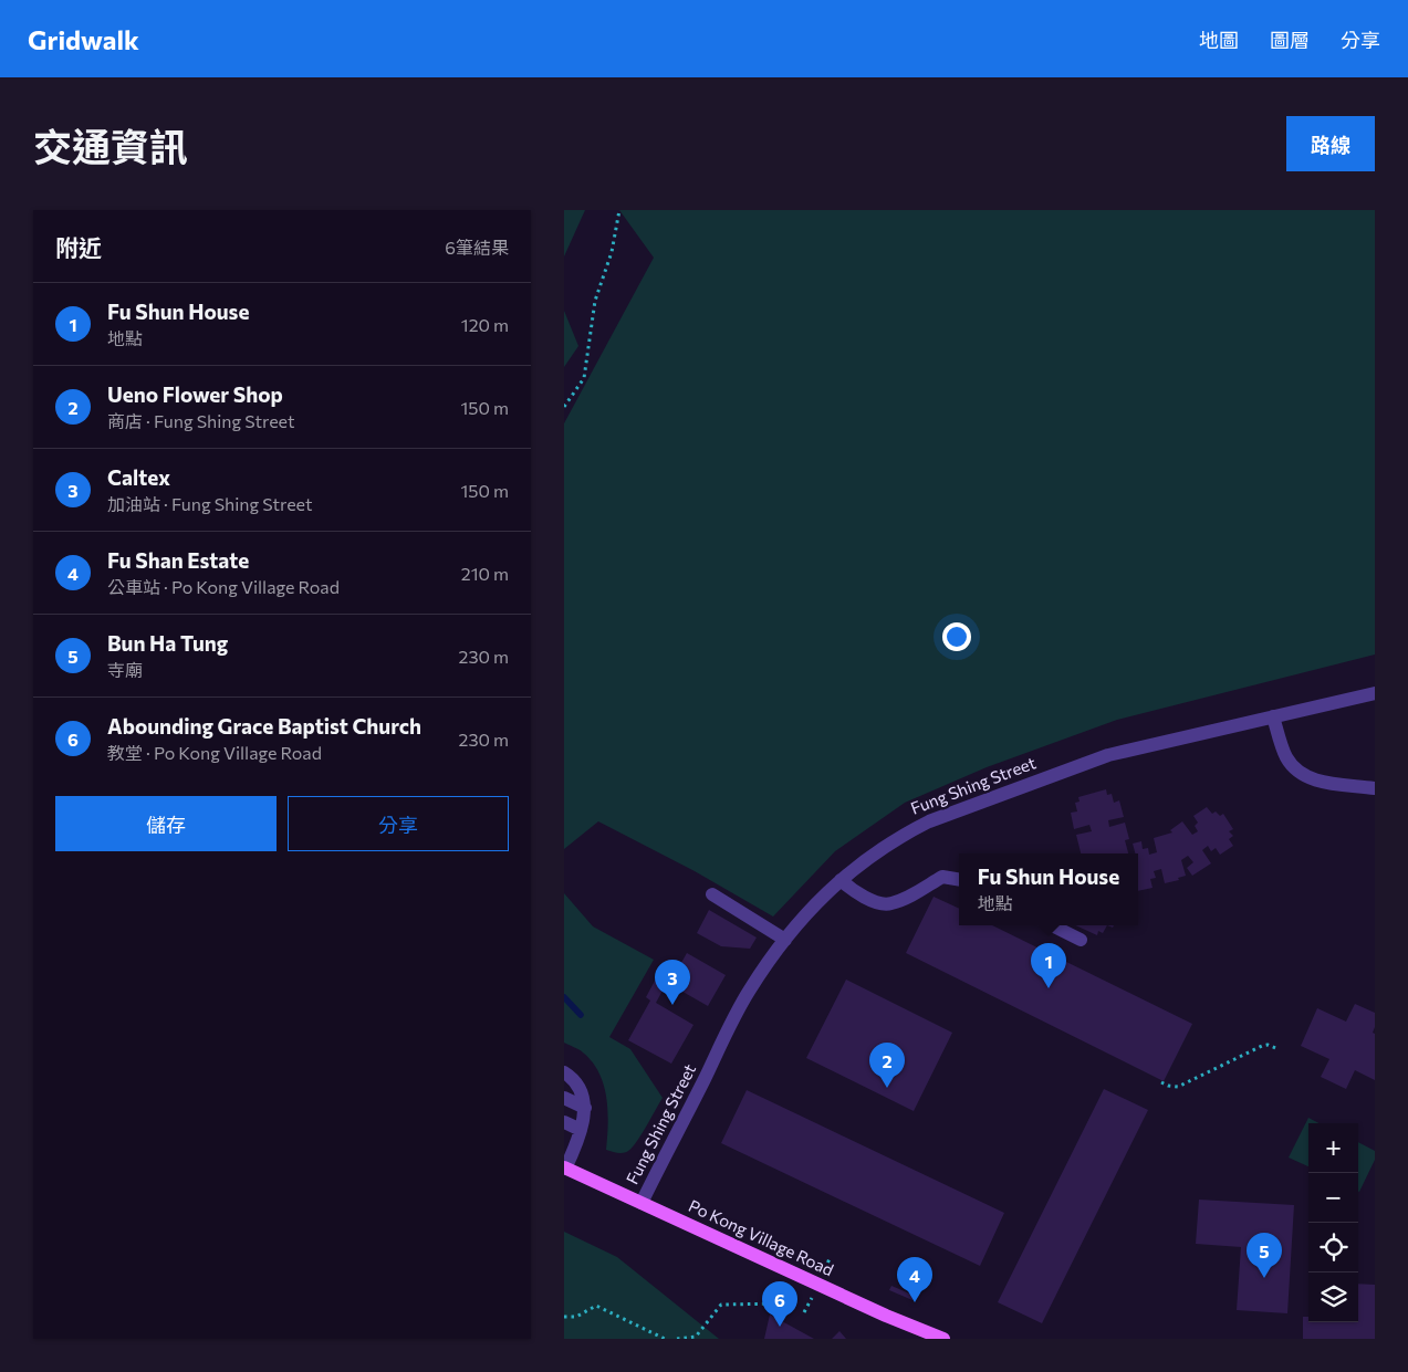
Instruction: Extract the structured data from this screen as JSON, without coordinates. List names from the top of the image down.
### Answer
{
  "streets": {
    "main road": ["Po Kong Village Road"],
    "street": ["Fung Shing Street"]
  },
  "crossings": [
    ["Fung Shing Street", "Po Kong Village Road"]
  ],
  "page": {
    "header": "Gridwalk",
    "nav": ["地圖", "圖層", "分享"],
    "title": "交通資訊",
    "buttons": [
      "路線",
      ["儲存", "分享"]
    ],
    "heading": ["附近", "6筆結果"],
    "list": [
      {
        "mark": "1",
        "name": "Fu Shun House",
        "note": "地點",
        "value": "120 m"
      },
      {
        "mark": "2",
        "name": "Ueno Flower Shop",
        "note": "商店 · Fung Shing Street",
        "value": "150 m"
      },
      {
        "mark": "3",
        "name": "Caltex",
        "note": "加油站 · Fung Shing Street",
        "value": "150 m"
      },
      {
        "mark": "4",
        "name": "Fu Shan Estate",
        "note": "公車站 · Po Kong Village Road",
        "value": "210 m"
      },
      {
        "mark": "5",
        "name": "Bun Ha Tung",
        "note": "寺廟",
        "value": "230 m"
      },
      {
        "mark": "6",
        "name": "Abounding Grace Baptist Church",
        "note": "教堂 · Po Kong Village Road",
        "value": "230 m"
      }
    ],
    "popup": ["Fu Shun House", "地點"],
    "pins": [
      "1",
      "3",
      "2",
      "5",
      "4",
      "6"
    ],
    "map_buttons": ["+", "−"]
  }
}
